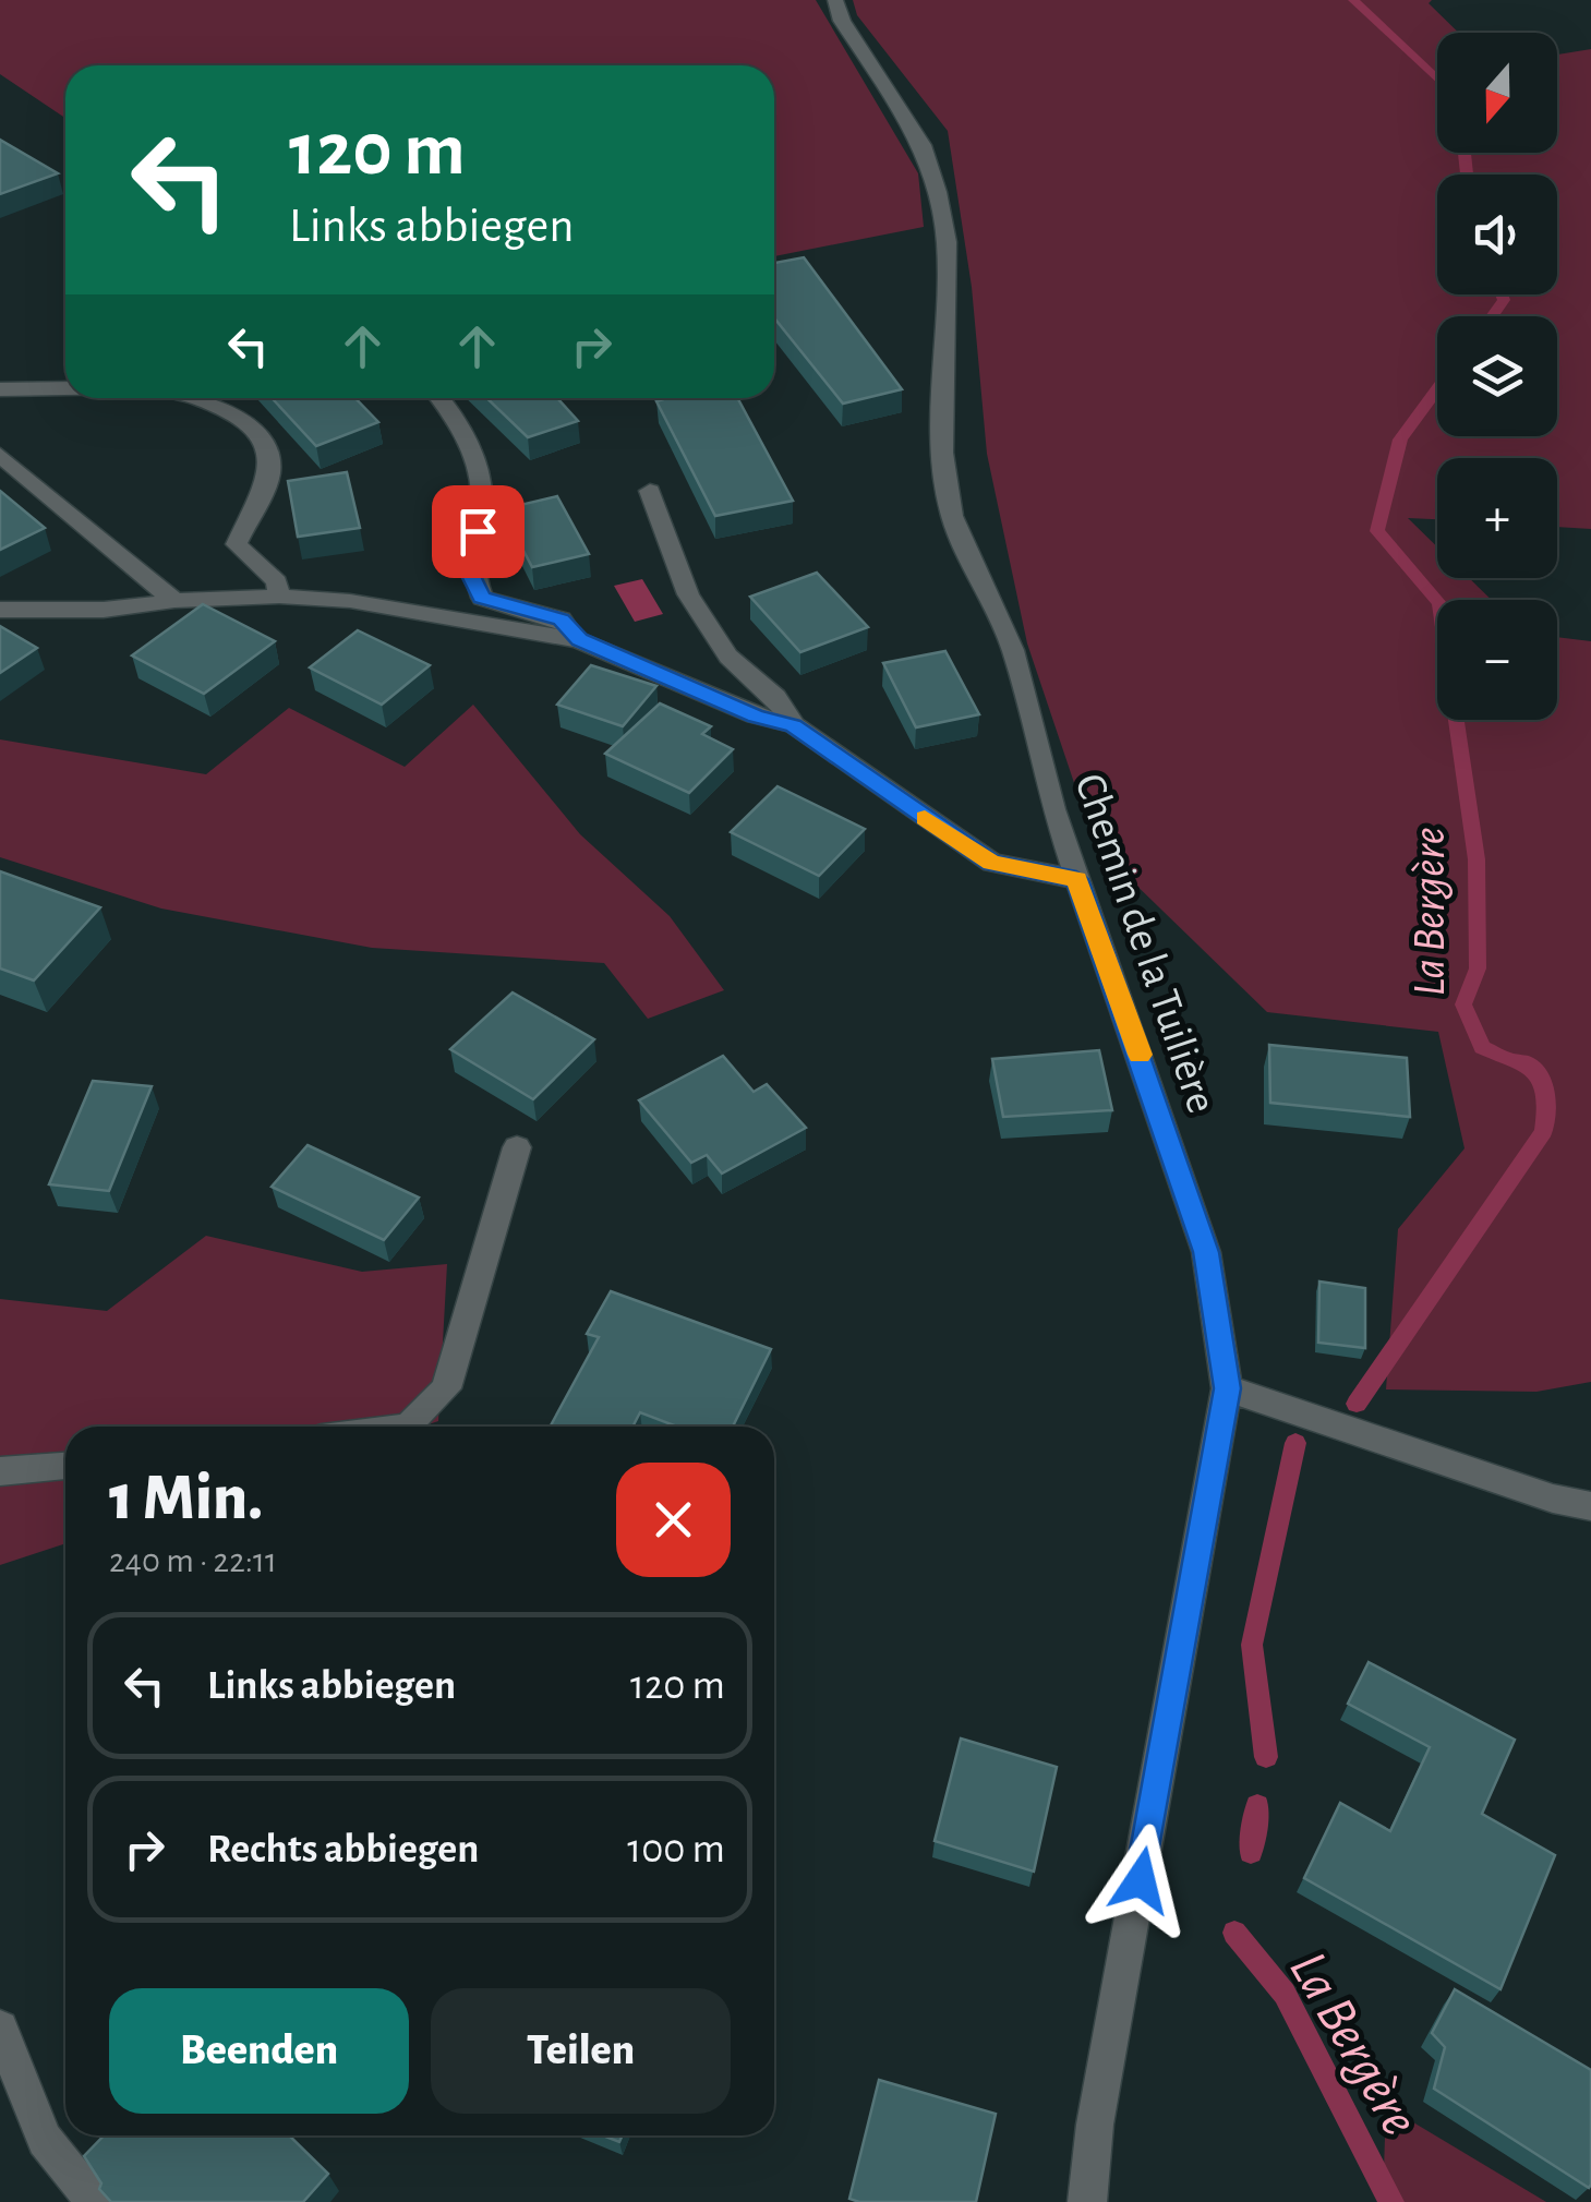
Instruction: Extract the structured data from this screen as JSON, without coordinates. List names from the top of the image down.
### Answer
{
  "streets": {
    "street": ["Chemin de la Tuilière"]
  },
  "water": ["La Bergère"],
  "north": "bottom",
  "page": {
    "map_buttons": ["+", "−"],
    "turn": ["120 m", "Links abbiegen"],
    "heading": ["1 Min.", "240 m · 22:11"],
    "list": [
      {
        "name": "Links abbiegen",
        "value": "120 m"
      },
      {
        "name": "Rechts abbiegen",
        "value": "100 m"
      }
    ],
    "buttons": ["Beenden", "Teilen"]
  }
}
